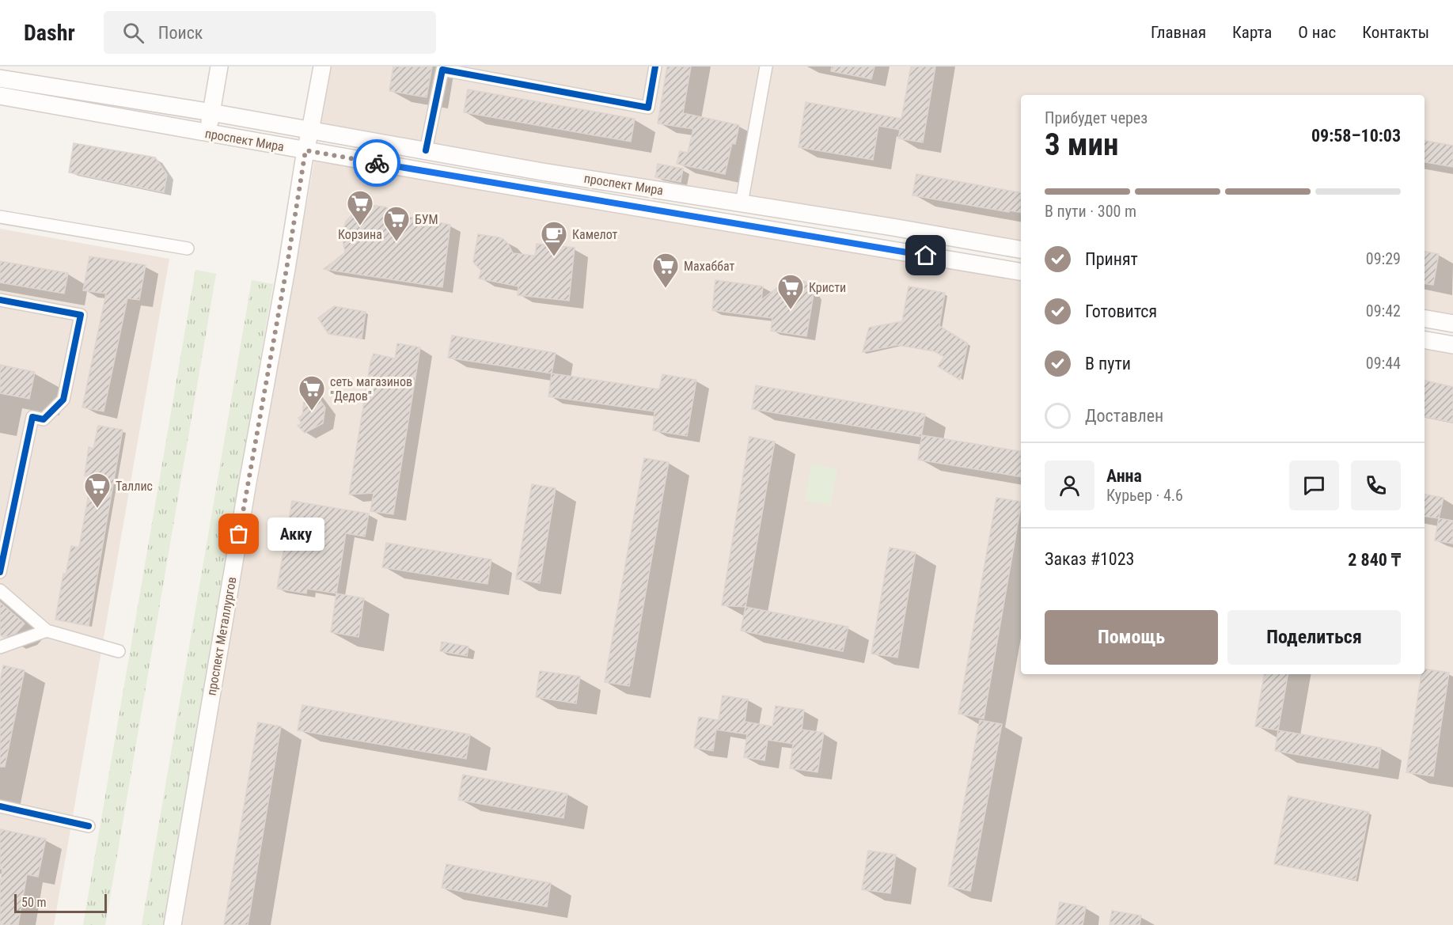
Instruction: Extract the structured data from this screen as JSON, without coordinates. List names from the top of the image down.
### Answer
{
  "streets": {
    "main road": ["проспект Мира", "проспект Металлургов"]
  },
  "crossings": [
    ["проспект Мира", "проспект Металлургов"]
  ],
  "places": {
    "supermarket": [
      "Корзина",
      "БУМ",
      "Махаббат",
      "Кристи",
      "сеть магазинов \"Дедов\"",
      "Таллис"
    ],
    "cafe": ["Камелот"],
    "other": ["Акку"]
  },
  "scale_bar": "50 m",
  "page": {
    "header": "Dashr",
    "search": "Поиск",
    "nav": [
      "Главная",
      "Карта",
      "О нас",
      "Контакты"
    ],
    "heading": ["3 мин", "Прибудет через", "09:58–10:03"],
    "panel": [
      "Анна",
      "Курьер · 4.6",
      "Заказ #1023",
      "2 840 ₸"
    ],
    "bar": "В пути · 300 m",
    "list": [
      ["Принят", "09:29"],
      ["Готовится", "09:42"],
      ["В пути", "09:44"],
      "Доставлен"
    ],
    "bubble": "Акку",
    "buttons": ["Помощь", "Поделиться"],
    "scale": "50 m"
  }
}
